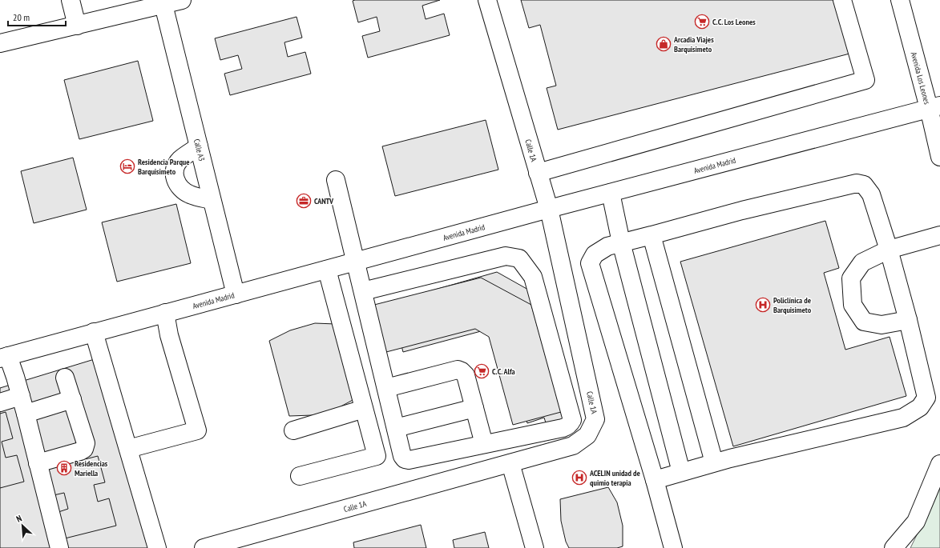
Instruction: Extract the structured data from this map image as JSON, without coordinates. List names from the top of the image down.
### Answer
{
  "streets": {
    "street": [
      "Avenida Los Leones",
      "Calle A3",
      "Calle 1A",
      "Avenida Madrid"
    ]
  },
  "crossings": [
    ["Avenida Los Leones", "Avenida Madrid"],
    ["Calle A3", "Avenida Madrid"],
    ["Calle 1A", "Avenida Madrid"]
  ],
  "places": {
    "supermarket": ["C.C. Los Leones", "C.C. Alfa"],
    "shop": ["Arcadia Viajes Barquisimeto"],
    "hotel": ["Residencia Parque Barquisimeto"],
    "office": ["CANTV"],
    "hospital": ["Policlínica de Barquisimeto", "ACELIN unidad de quimio terapia"],
    "building": ["Residencias Mariella"]
  },
  "scale_bar": "20 m",
  "north": "top left"
}
